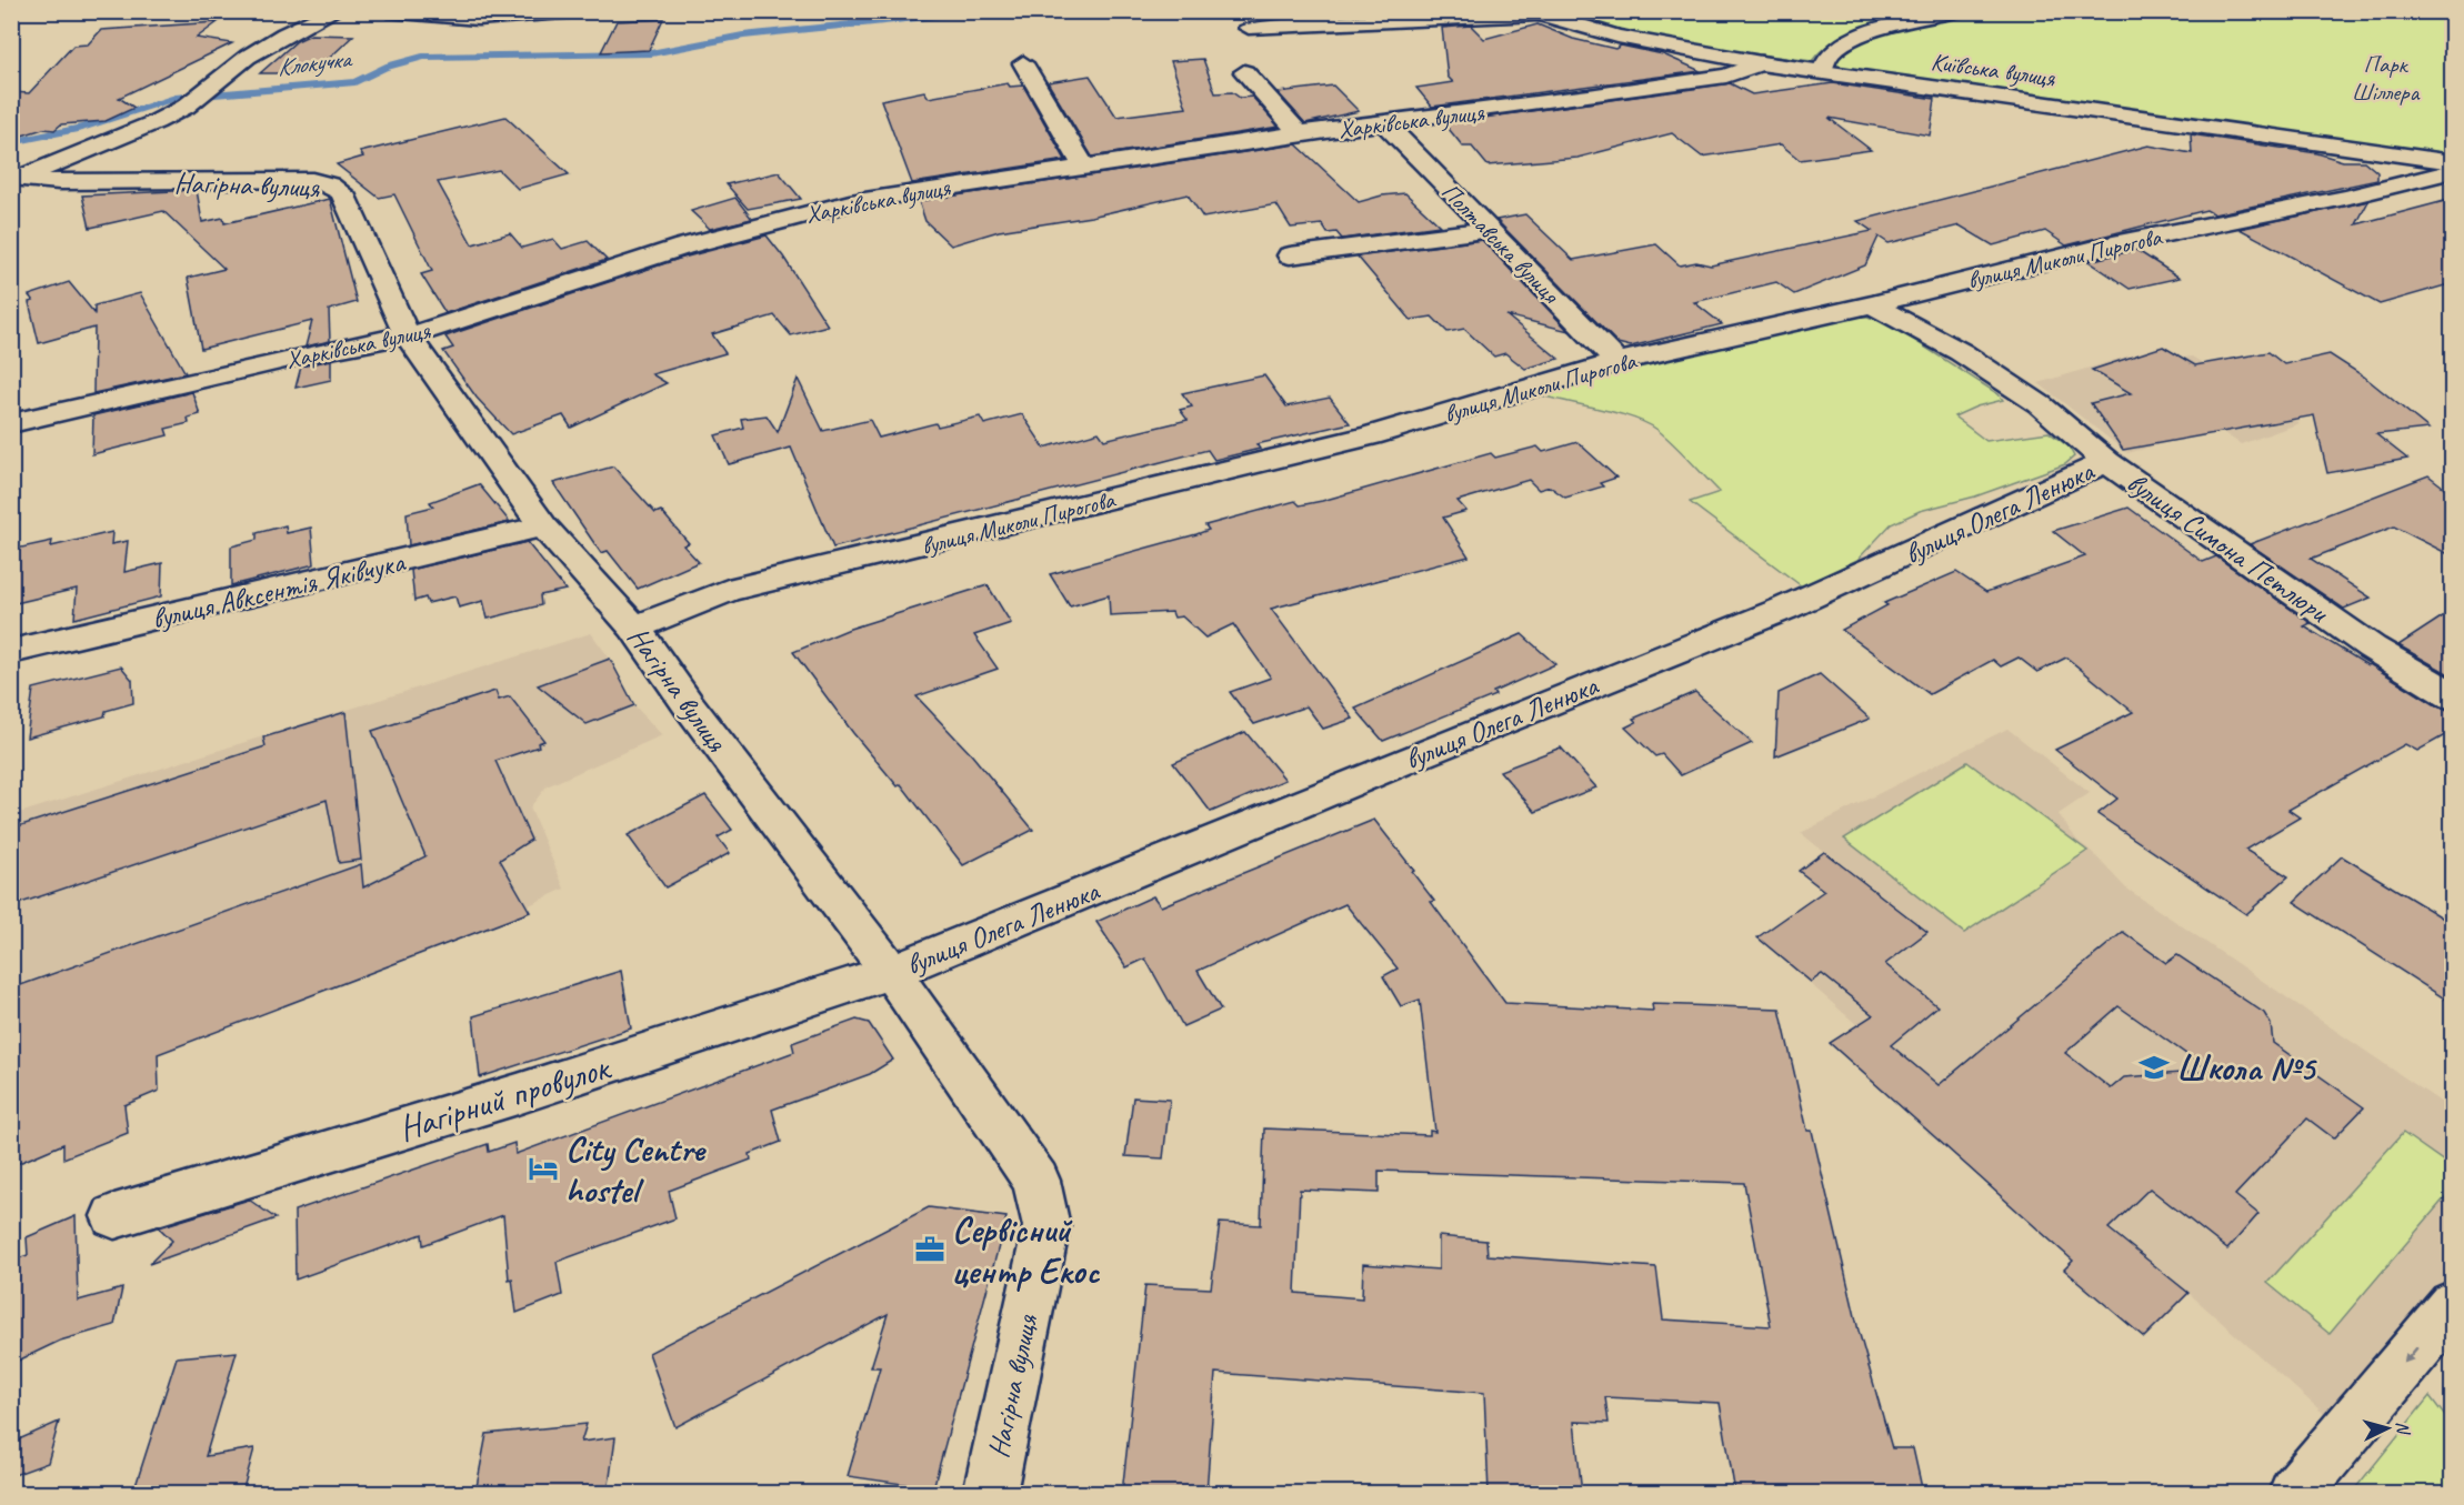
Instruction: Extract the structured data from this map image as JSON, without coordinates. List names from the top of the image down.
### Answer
{
  "streets": {
    "street": [
      "Київська вулиця",
      "Харківська вулиця",
      "Нагірна вулиця",
      "Полтавська вулиця",
      "вулиця Миколи Пирогова",
      "вулиця Олега Ленюка",
      "вулиця Симона Петлюри",
      "вулиця Авксентія Яківчука",
      "Нагірний провулок"
    ]
  },
  "crossings": [
    ["Київська вулиця", "Харківська вулиця"],
    ["Харківська вулиця", "Нагірна вулиця"],
    ["Харківська вулиця", "Полтавська вулиця"],
    ["Нагірна вулиця", "вулиця Миколи Пирогова"],
    ["Нагірна вулиця", "вулиця Олега Ленюка"],
    ["Нагірна вулиця", "вулиця Авксентія Яківчука"],
    ["Нагірна вулиця", "Нагірний провулок"],
    ["Полтавська вулиця", "вулиця Миколи Пирогова"],
    ["вулиця Миколи Пирогова", "вулиця Симона Петлюри"],
    ["вулиця Олега Ленюка", "вулиця Симона Петлюри"],
    ["вулиця Олега Ленюка", "Нагірний провулок"]
  ],
  "water": ["Клокучка"],
  "parks": ["Парк Шіллера"],
  "places": {
    "school or university": ["Школа №5"],
    "hotel": ["City Centre hostel"],
    "office": ["Сервісний центр Екос"]
  },
  "north": "right"
}
